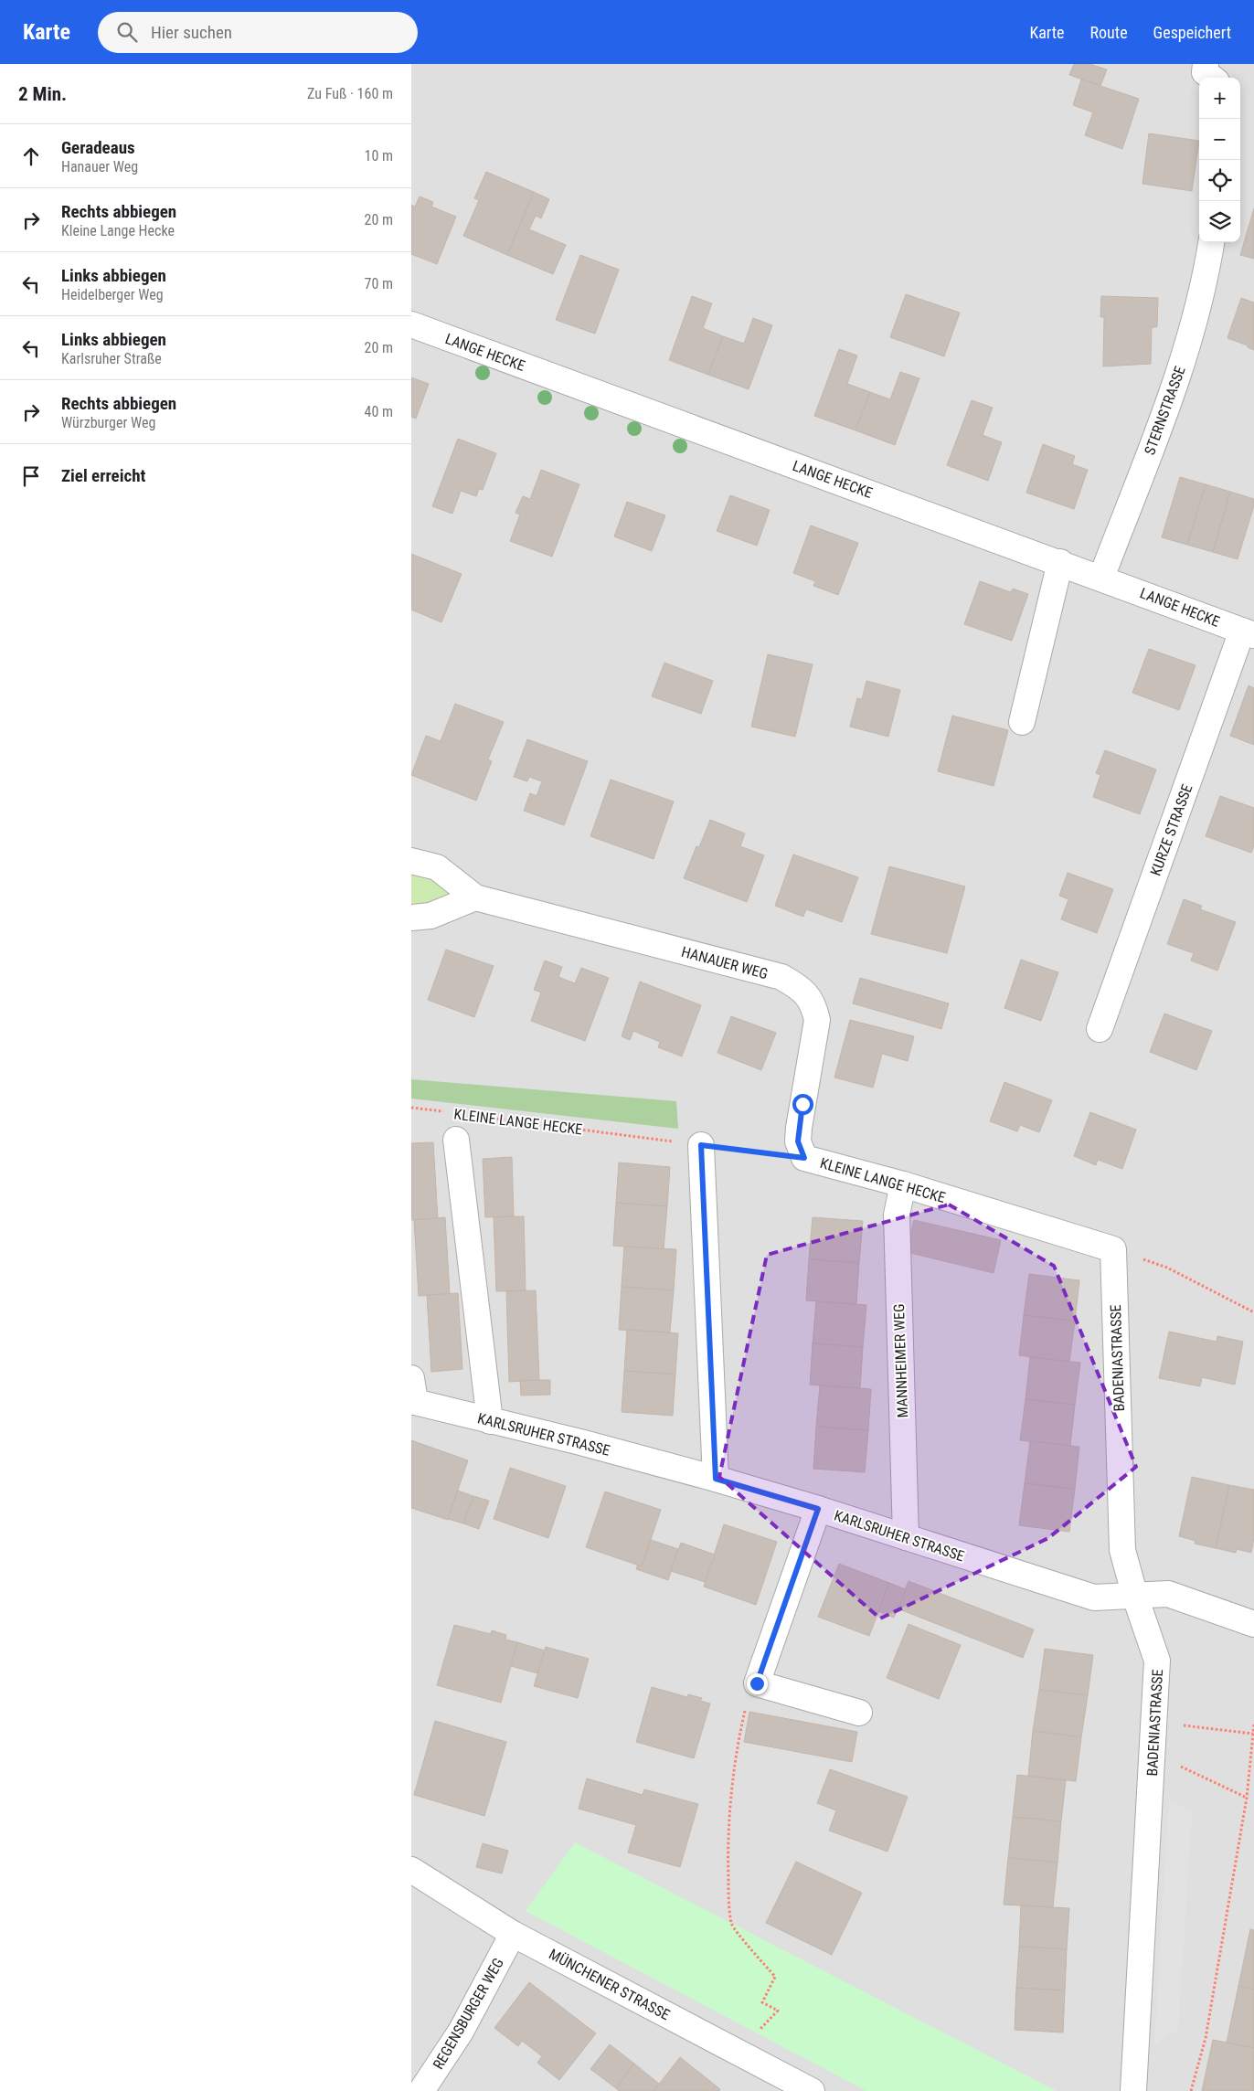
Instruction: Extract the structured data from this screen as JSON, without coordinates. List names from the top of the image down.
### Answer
{
  "streets": {
    "street": [
      "LANGE HECKE",
      "STERNSTRASSE",
      "KURZE STRASSE",
      "HANAUER WEG",
      "KLEINE LANGE HECKE",
      "BADENIASTRASSE",
      "MANNHEIMER WEG",
      "KARLSRUHER STRASSE",
      "MÜNCHENER STRASSE",
      "REGENSBURGER WEG"
    ]
  },
  "crossings": [
    ["LANGE HECKE", "STERNSTRASSE"],
    ["LANGE HECKE", "KURZE STRASSE"],
    ["HANAUER WEG", "KLEINE LANGE HECKE"],
    ["KLEINE LANGE HECKE", "BADENIASTRASSE"],
    ["KLEINE LANGE HECKE", "MANNHEIMER WEG"],
    ["BADENIASTRASSE", "KARLSRUHER STRASSE"],
    ["MANNHEIMER WEG", "KARLSRUHER STRASSE"],
    ["MÜNCHENER STRASSE", "REGENSBURGER WEG"]
  ],
  "page": {
    "header": "Karte",
    "search": "Hier suchen",
    "nav": ["Karte", "Route", "Gespeichert"],
    "heading": ["2 Min.", "Zu Fuß · 160 m"],
    "map_buttons": ["+", "−"],
    "list": [
      ["Geradeaus", "Hanauer Weg", "10 m"],
      ["Rechts abbiegen", "Kleine Lange Hecke", "20 m"],
      ["Links abbiegen", "Heidelberger Weg", "70 m"],
      ["Links abbiegen", "Karlsruher Straße", "20 m"],
      ["Rechts abbiegen", "Würzburger Weg", "40 m"],
      "Ziel erreicht"
    ]
  }
}
